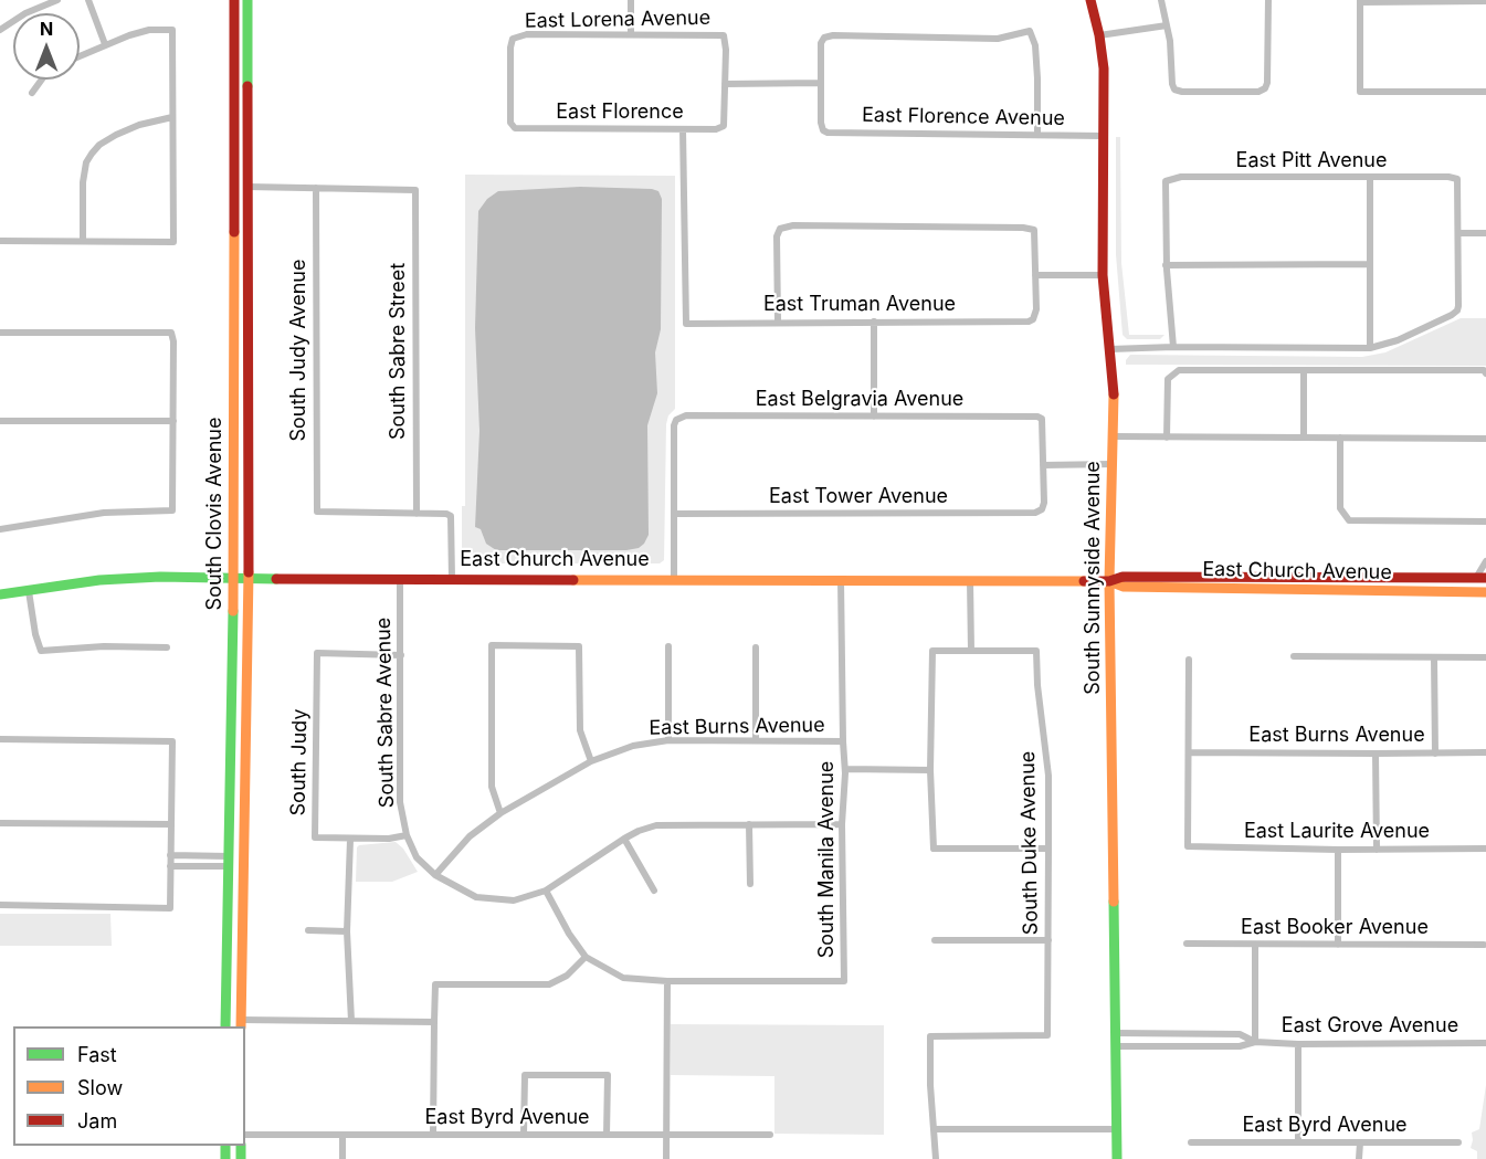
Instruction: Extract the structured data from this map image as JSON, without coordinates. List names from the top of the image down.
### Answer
{
  "streets": {
    "street": [
      "East Lorena Avenue",
      "East Florence",
      "East Florence Avenue",
      "East Pitt Avenue",
      "East Truman Avenue",
      "South Judy Avenue",
      "South Sabre Street",
      "East Belgravia Avenue",
      "East Tower Avenue",
      "South Clovis Avenue",
      "East Church Avenue",
      "South Sunnyside Avenue",
      "South Sabre Avenue",
      "East Burns Avenue",
      "South Judy",
      "East Laurite Avenue",
      "South Duke Avenue",
      "South Manila Avenue",
      "East Booker Avenue",
      "East Grove Avenue",
      "East Byrd Avenue"
    ]
  },
  "crossings": [
    ["East Lorena Avenue", "East Florence"],
    ["East Florence", "East Truman Avenue"],
    ["East Florence Avenue", "South Sunnyside Avenue"],
    ["South Judy Avenue", "South Sabre Street"],
    ["East Belgravia Avenue", "East Tower Avenue"],
    ["South Clovis Avenue", "East Church Avenue"],
    ["East Church Avenue", "South Sunnyside Avenue"],
    ["East Church Avenue", "South Sabre Avenue"],
    ["East Church Avenue", "South Manila Avenue"],
    ["South Sunnyside Avenue", "East Grove Avenue"],
    ["South Sabre Avenue", "East Burns Avenue"],
    ["South Sabre Avenue", "South Judy"],
    ["East Burns Avenue", "East Laurite Avenue"],
    ["East Burns Avenue", "South Manila Avenue"]
  ],
  "legend": ["Fast", "Slow", "Jam"],
  "north": "top"
}
